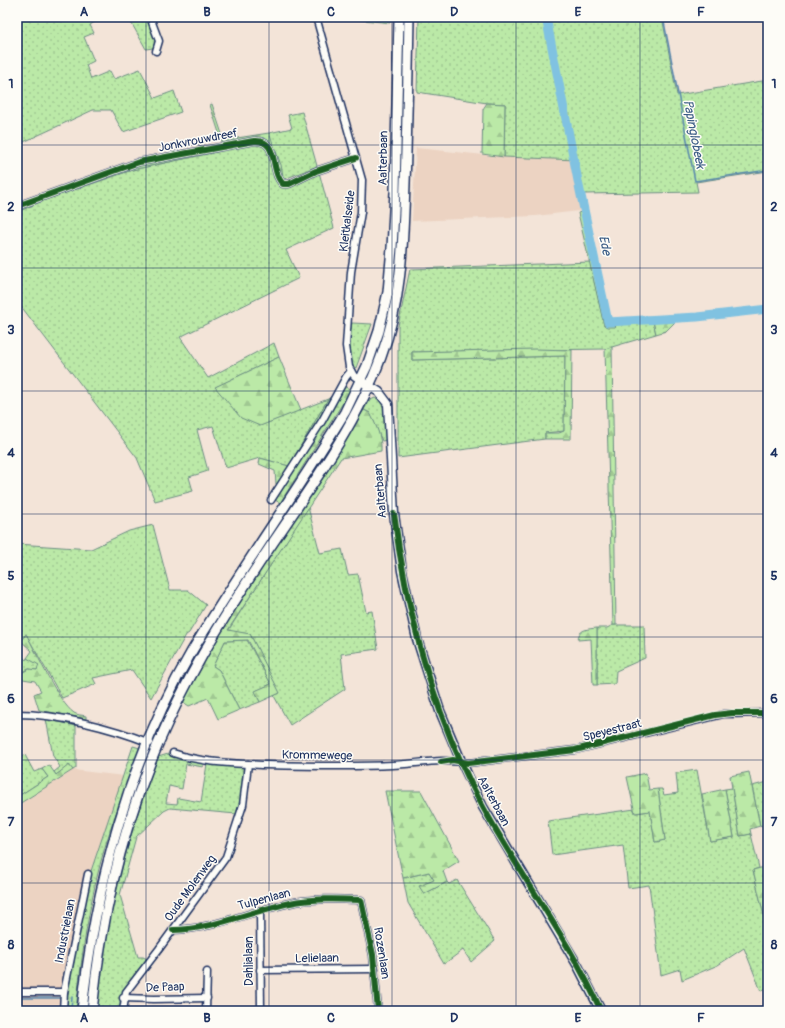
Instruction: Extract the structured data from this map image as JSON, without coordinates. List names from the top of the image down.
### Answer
{
  "streets": {
    "highway": ["Aalterbaan"],
    "street": [
      "Jonkvrouwdreef",
      "Kleitkalseide",
      "Speyestraat",
      "Krommewege",
      "Oude Molenweg",
      "Tulpenlaan",
      "Industrielaan",
      "Rozenlaan",
      "Lelielaan",
      "Dahlialaan",
      "De Paap"
    ]
  },
  "crossings": [
    ["Jonkvrouwdreef", "Kleitkalseide"],
    ["Aalterbaan", "Speyestraat"],
    ["Aalterbaan", "Krommewege"],
    ["Speyestraat", "Krommewege"],
    ["Krommewege", "Oude Molenweg"],
    ["Oude Molenweg", "Tulpenlaan"],
    ["Oude Molenweg", "De Paap"],
    ["Tulpenlaan", "Rozenlaan"],
    ["Tulpenlaan", "Dahlialaan"],
    ["Rozenlaan", "Lelielaan"],
    ["Lelielaan", "Dahlialaan"]
  ],
  "water": ["Papinglobeek", "Ede"],
  "grid": {
    "columns": [
      "A",
      "B",
      "C",
      "D",
      "E",
      "F"
    ],
    "rows": [
      "1",
      "2",
      "3",
      "4",
      "5",
      "6",
      "7",
      "8"
    ]
  }
}
